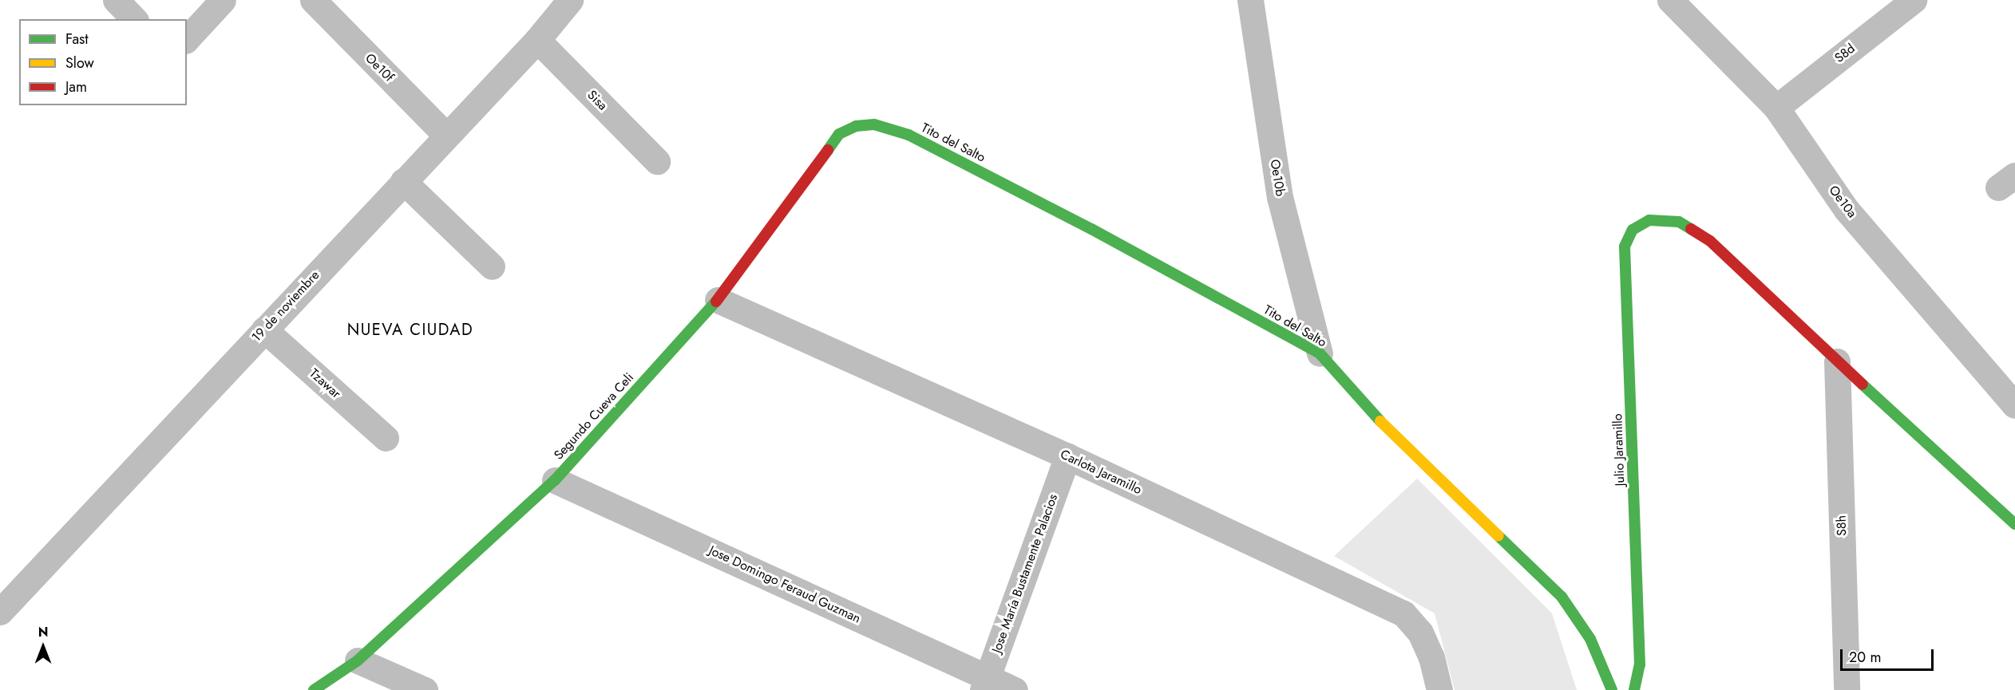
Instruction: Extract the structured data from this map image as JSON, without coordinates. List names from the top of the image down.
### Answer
{
  "streets": {
    "street": [
      "S8d",
      "Oe10f",
      "Sisa",
      "Tito del Salto",
      "Oe10b",
      "Oe10a",
      "19 de noviembre",
      "Tzawar",
      "Segundo Cueva Celi",
      "Julio Jaramillo",
      "Carlota Jaramillo",
      "S8h",
      "Jose María Bustamente Palacios",
      "Jose Domingo Feraud Guzman"
    ]
  },
  "crossings": [
    ["S8d", "Oe10a"],
    ["Oe10f", "19 de noviembre"],
    ["Sisa", "19 de noviembre"],
    ["Tito del Salto", "Oe10b"],
    ["Tito del Salto", "Segundo Cueva Celi"],
    ["19 de noviembre", "Tzawar"],
    ["Segundo Cueva Celi", "Carlota Jaramillo"],
    ["Segundo Cueva Celi", "Jose Domingo Feraud Guzman"],
    ["Julio Jaramillo", "S8h"],
    ["Carlota Jaramillo", "Jose María Bustamente Palacios"],
    ["Jose María Bustamente Palacios", "Jose Domingo Feraud Guzman"]
  ],
  "districts": ["NUEVA CIUDAD"],
  "legend": ["Fast", "Slow", "Jam"],
  "scale_bar": "20 m",
  "north": "top"
}
